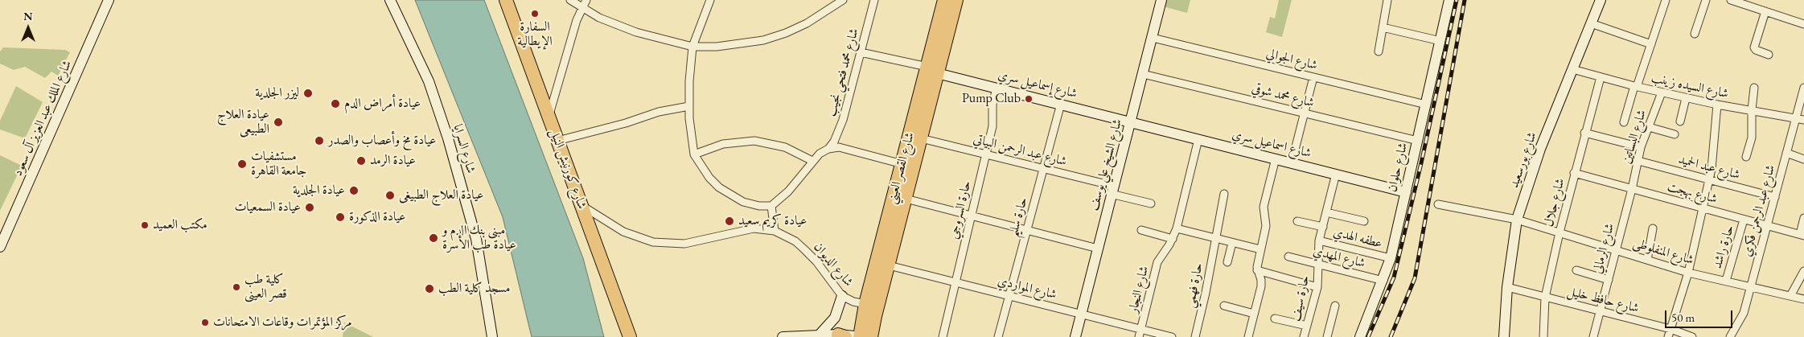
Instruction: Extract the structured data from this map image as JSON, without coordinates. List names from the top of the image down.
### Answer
{
  "streets": {
    "highway": ["شارع القصر العيني", "شارع كورنيش النيل"],
    "street": [
      "شارع الجوالي",
      "شارع محمد فتحي نجيب",
      "شارع إسماعيل سري",
      "شارع السيده زينب",
      "شارع محمد شوقي",
      "شارع الملك عبد العزيز آل سعود",
      "شارع البساتين",
      "شارع اسماعيل سري",
      "شارع السرايا",
      "شارع عبد الرحمن البياتي",
      "شارع بورسعيد",
      "شارع الشيخ علي يوسف",
      "شارع حلوان",
      "شارع عبد الحميد",
      "شارع بهجت",
      "شارع جلال",
      "حارة السروجي",
      "شارع عبد الرحمن فكري",
      "حارة سليم",
      "عطفه الهدي",
      "حارة راشد",
      "شارع الرمالي",
      "شارع المنفلوطى",
      "شارع المهدي",
      "شارع الديوان",
      "حارة فهمي",
      "شارع المواردي",
      "شارع النجار",
      "حارة سيف",
      "شارع حافظ خليل"
    ]
  },
  "crossings": [
    ["شارع الجوالي", "شارع الشيخ علي يوسف"],
    ["شارع الجوالي", "شارع حلوان"],
    ["شارع إسماعيل سري", "شارع اسماعيل سري"],
    ["شارع إسماعيل سري", "شارع الشيخ علي يوسف"],
    ["شارع إسماعيل سري", "شارع القصر العيني"],
    ["شارع إسماعيل سري", "حارة السروجي"],
    ["شارع إسماعيل سري", "حارة سليم"],
    ["شارع السيده زينب", "شارع البساتين"],
    ["شارع السيده زينب", "شارع بورسعيد"],
    ["شارع السيده زينب", "شارع جلال"],
    ["شارع السيده زينب", "شارع عبد الرحمن فكري"],
    ["شارع محمد شوقي", "شارع الشيخ علي يوسف"],
    ["شارع محمد شوقي", "شارع حلوان"],
    ["شارع البساتين", "شارع عبد الحميد"],
    ["شارع البساتين", "شارع بهجت"],
    ["شارع البساتين", "شارع الرمالي"],
    ["شارع اسماعيل سري", "شارع الشيخ علي يوسف"],
    ["شارع اسماعيل سري", "شارع حلوان"],
    ["شارع اسماعيل سري", "شارع النجار"],
    ["شارع اسماعيل سري", "حارة سيف"],
    ["شارع عبد الرحمن البياتي", "شارع الشيخ علي يوسف"],
    ["شارع عبد الرحمن البياتي", "شارع القصر العيني"],
    ["شارع عبد الرحمن البياتي", "حارة السروجي"],
    ["شارع عبد الرحمن البياتي", "حارة سليم"],
    ["شارع بورسعيد", "شارع المنفلوطى"],
    ["شارع بورسعيد", "شارع حافظ خليل"],
    ["شارع الشيخ علي يوسف", "شارع المواردي"],
    ["شارع حلوان", "عطفه الهدي"],
    ["شارع حلوان", "شارع المهدي"],
    ["شارع عبد الحميد", "شارع عبد الرحمن فكري"],
    ["شارع القصر العيني", "شارع الديوان"],
    ["شارع القصر العيني", "شارع المواردي"],
    ["شارع كورنيش النيل", "شارع الديوان"],
    ["شارع بهجت", "شارع جلال"],
    ["شارع بهجت", "شارع عبد الرحمن فكري"],
    ["شارع بهجت", "حارة راشد"],
    ["شارع بهجت", "شارع الرمالي"],
    ["شارع جلال", "شارع المنفلوطى"],
    ["شارع جلال", "شارع حافظ خليل"],
    ["حارة السروجي", "شارع المواردي"],
    ["شارع عبد الرحمن فكري", "شارع المنفلوطى"],
    ["حارة سليم", "شارع المواردي"],
    ["عطفه الهدي", "حارة سيف"],
    ["حارة راشد", "شارع المنفلوطى"],
    ["شارع الرمالي", "شارع المنفلوطى"],
    ["شارع الرمالي", "شارع حافظ خليل"],
    ["شارع المهدي", "حارة سيف"],
    ["شارع المواردي", "شارع النجار"]
  ],
  "places": [
    "السفارة الإيطالية",
    "ليزر الجلدية",
    "Pump Club",
    "عيادة أمراض الدم",
    "عيادة العلاج الطبيعى",
    "عيادة مخ وأعصاب والصدر",
    "عيادة الرمد",
    "مستشفيات جامعة القاهرة",
    "عيادة الجلدية",
    "عيادة العلاج الطبيغى",
    "عيادة السمعيات",
    "عيادة الذكورة",
    "عيادة كريم سعيد",
    "مكتب العميد",
    "مبنى بنك الدم و عيادة طب الأسرة",
    "كلية طب قصر العينى",
    "مسجد كلية الطب",
    "مركز المؤتمرات وقاعات الامتحانات"
  ],
  "scale_bar": "50 m",
  "north": "top"
}
